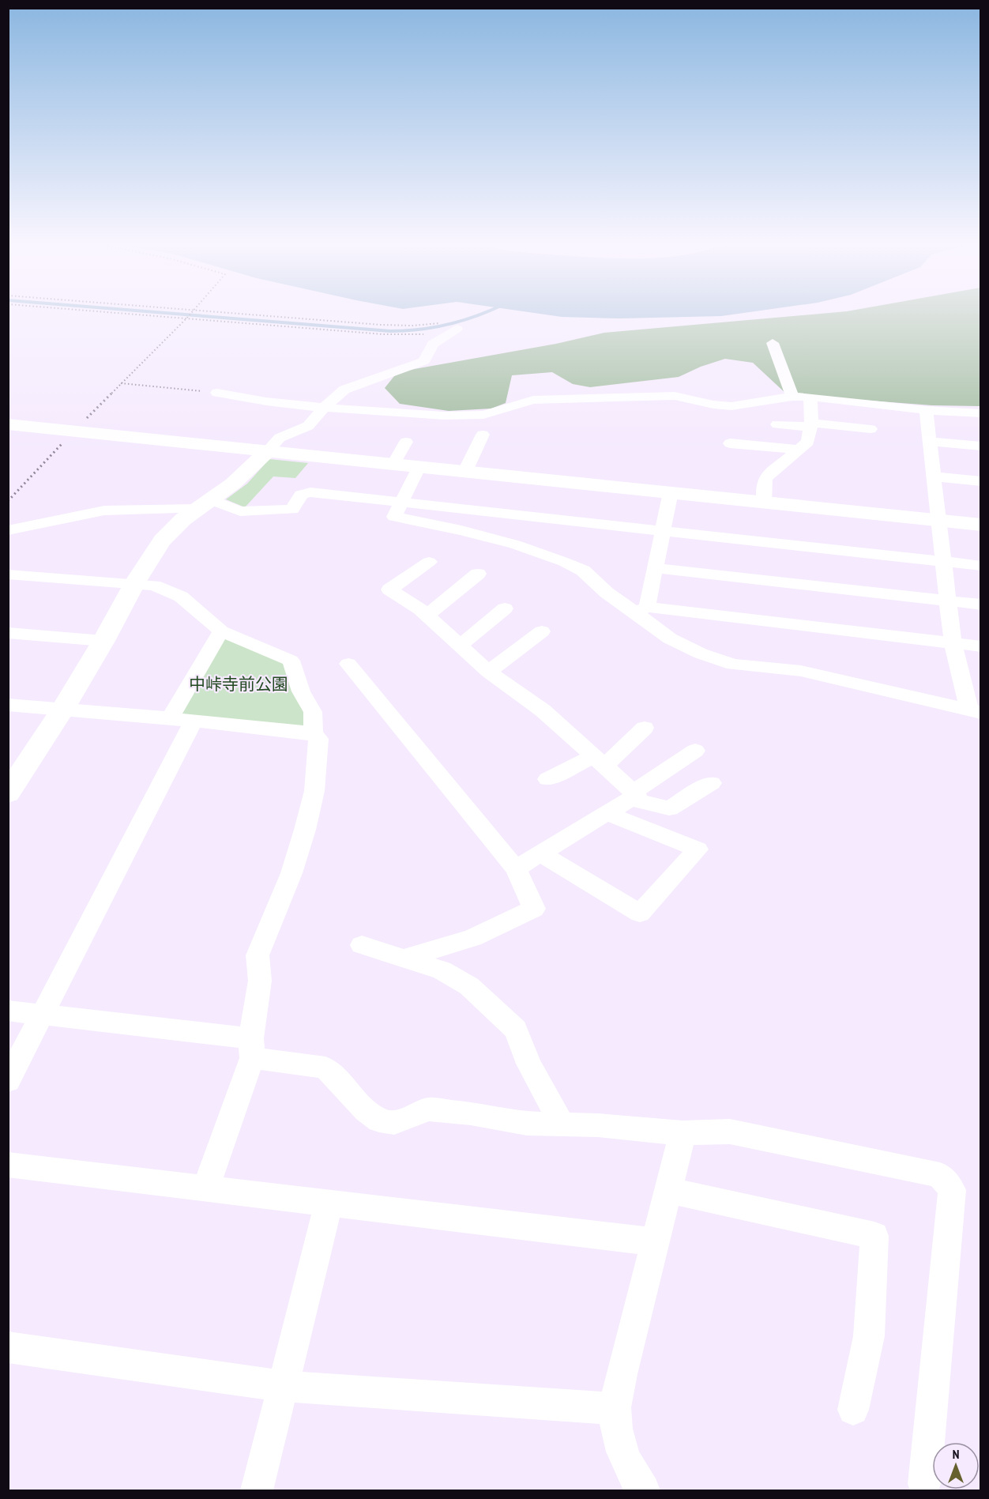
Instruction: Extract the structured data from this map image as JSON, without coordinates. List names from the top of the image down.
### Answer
{
  "parks": ["中峠寺前公園"],
  "north": "top"
}
